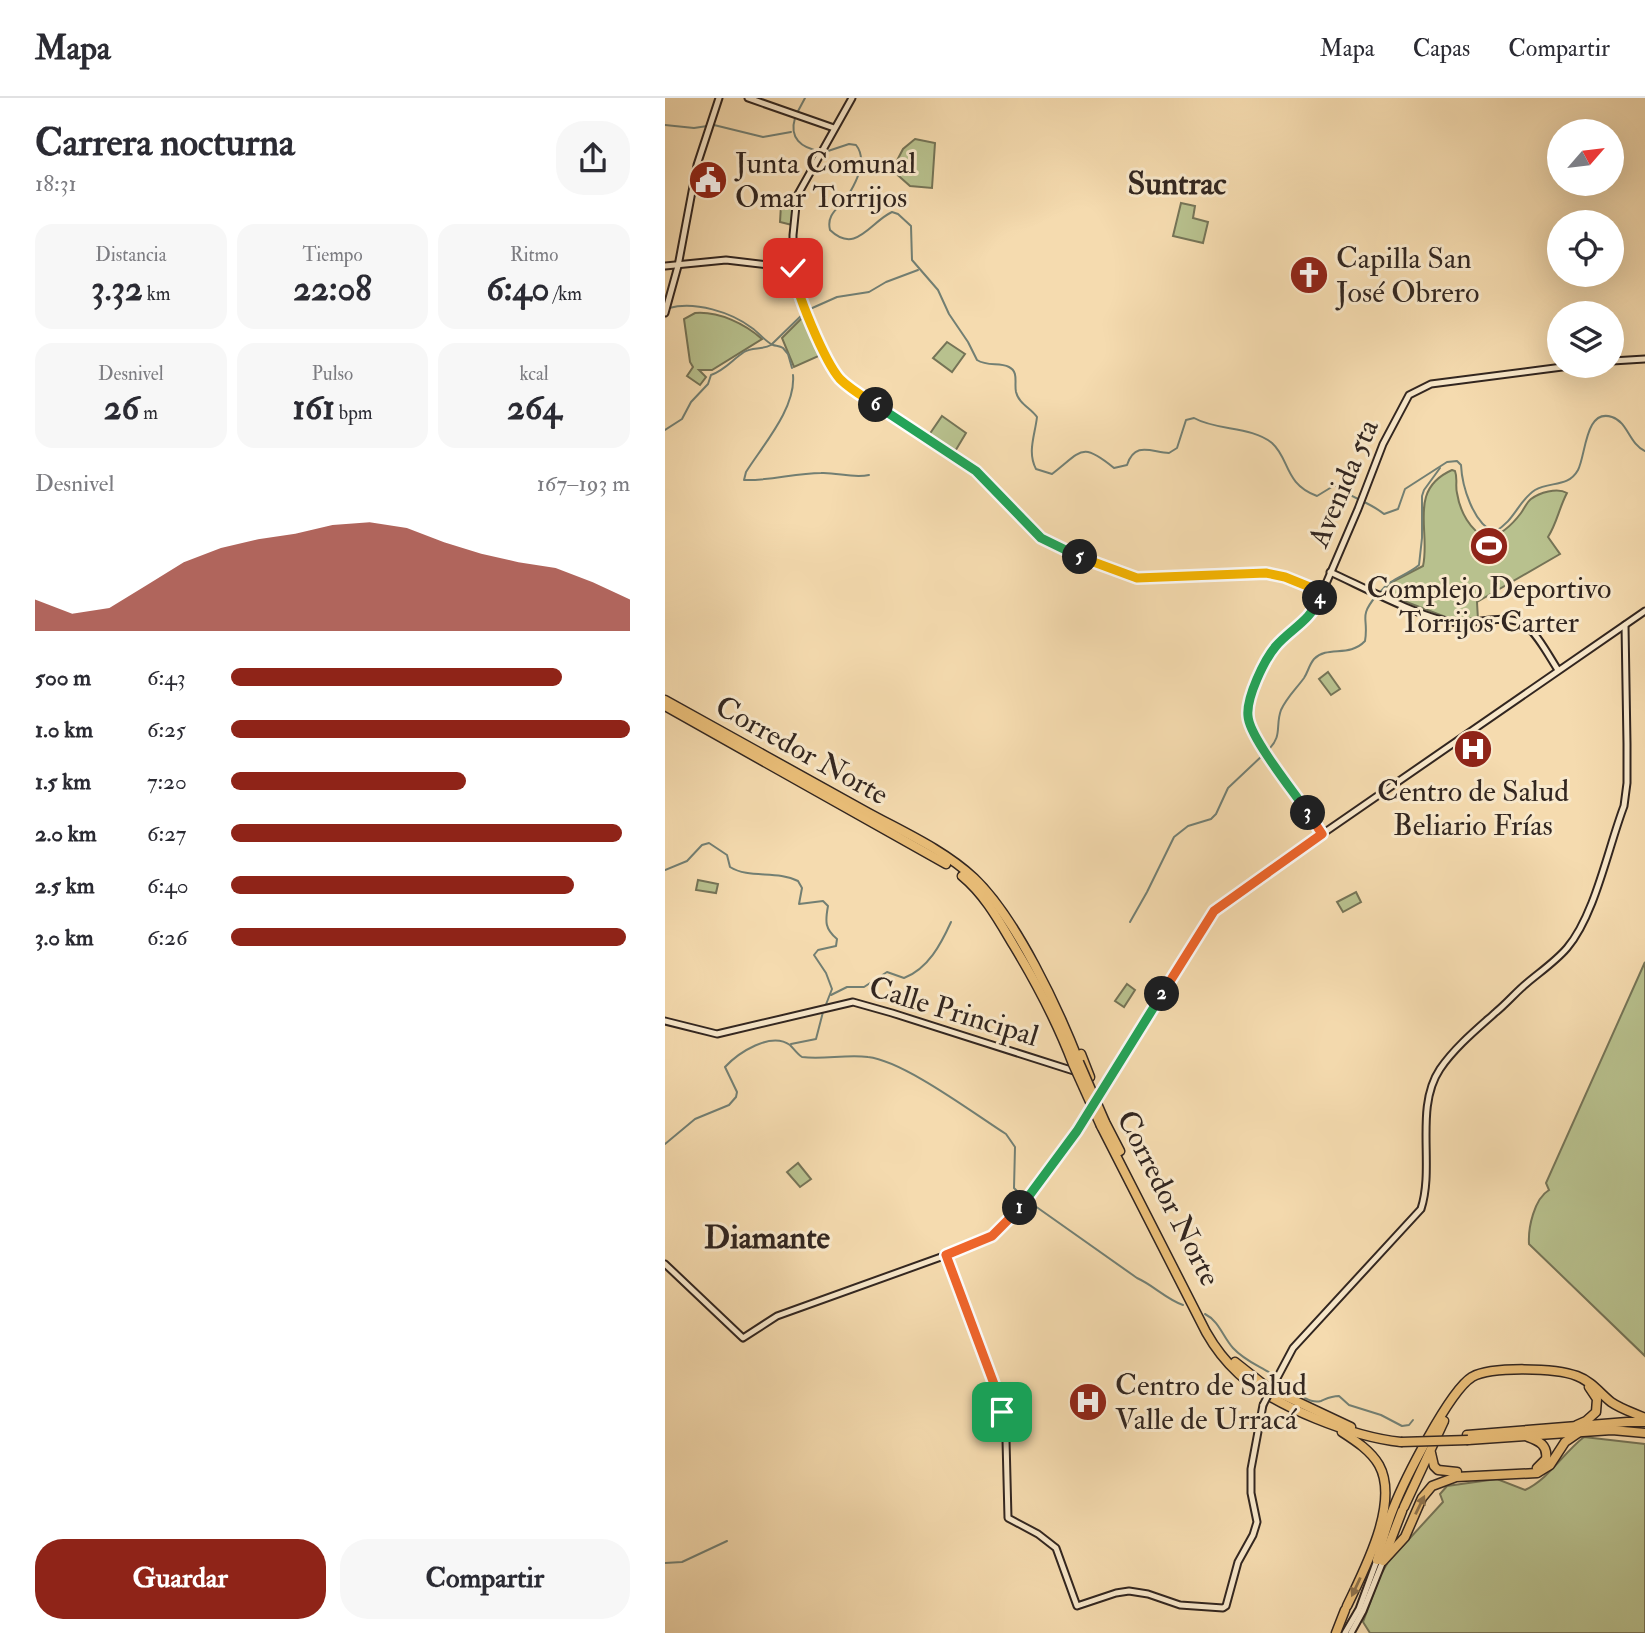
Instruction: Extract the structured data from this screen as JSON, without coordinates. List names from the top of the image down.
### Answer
{
  "streets": {
    "highway": ["Corredor Norte"],
    "street": ["Avenida 5ta", "Calle Principal"]
  },
  "districts": ["Suntrac", "Diamante"],
  "places": {
    "public building": ["Junta Comunal Omar Torrijos"],
    "church": ["Capilla San José Obrero"],
    "sports": ["Complejo Deportivo Torrijos Carter"],
    "hospital": ["Centro de Salud Beliario Frías", "Centro de Salud Valle de Urracá"]
  },
  "north": "top right",
  "page": {
    "header": "Mapa",
    "nav": ["Mapa", "Capas", "Compartir"],
    "heading": ["Carrera nocturna", "18:31"],
    "stats": [
      ["Distancia", "3.32 km"],
      ["Tiempo", "22:08"],
      ["Ritmo", "6:40 /km"],
      ["Desnivel", "26 m"],
      ["Pulso", "161 bpm"],
      ["kcal", "264"]
    ],
    "pins": [
      "6",
      "5",
      "4",
      "3",
      "2",
      "1"
    ],
    "chart": ["Desnivel", "167–193 m"],
    "list": [
      {
        "name": "500 m",
        "note": "6:43"
      },
      {
        "name": "1.0 km",
        "note": "6:25"
      },
      {
        "name": "1.5 km",
        "note": "7:20"
      },
      {
        "name": "2.0 km",
        "note": "6:27"
      },
      {
        "name": "2.5 km",
        "note": "6:40"
      },
      {
        "name": "3.0 km",
        "note": "6:26"
      }
    ],
    "buttons": ["Guardar", "Compartir"]
  }
}
